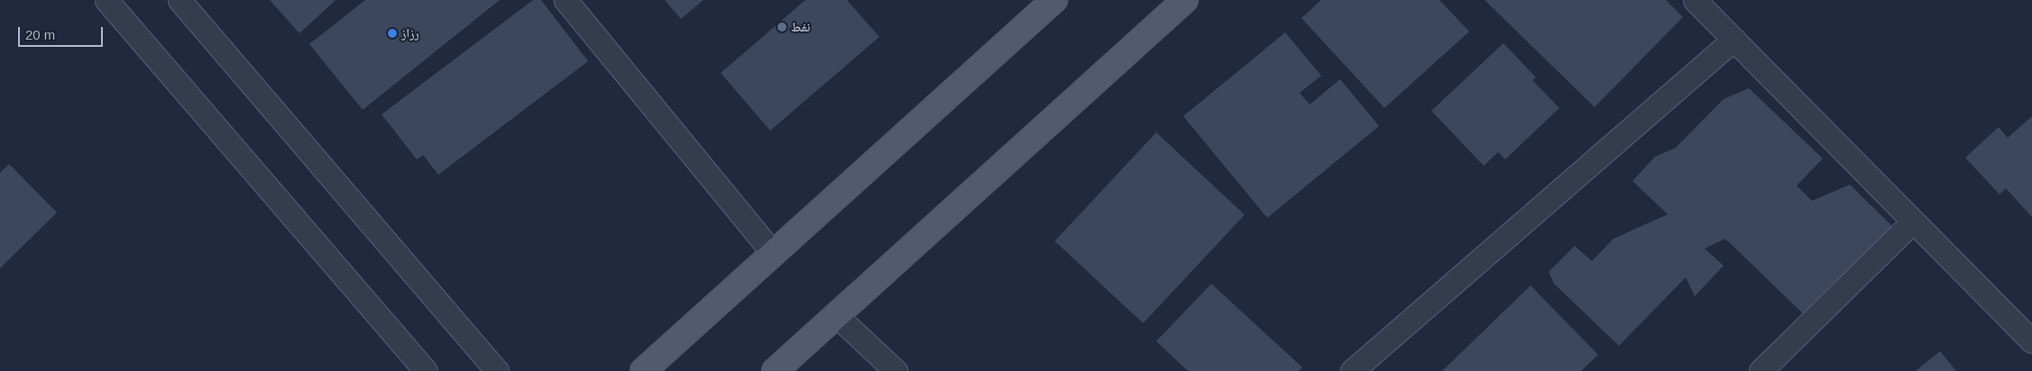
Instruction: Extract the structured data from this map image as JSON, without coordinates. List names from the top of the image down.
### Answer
{
  "places": ["نفط", "رزاز"],
  "scale_bar": "20 m"
}
